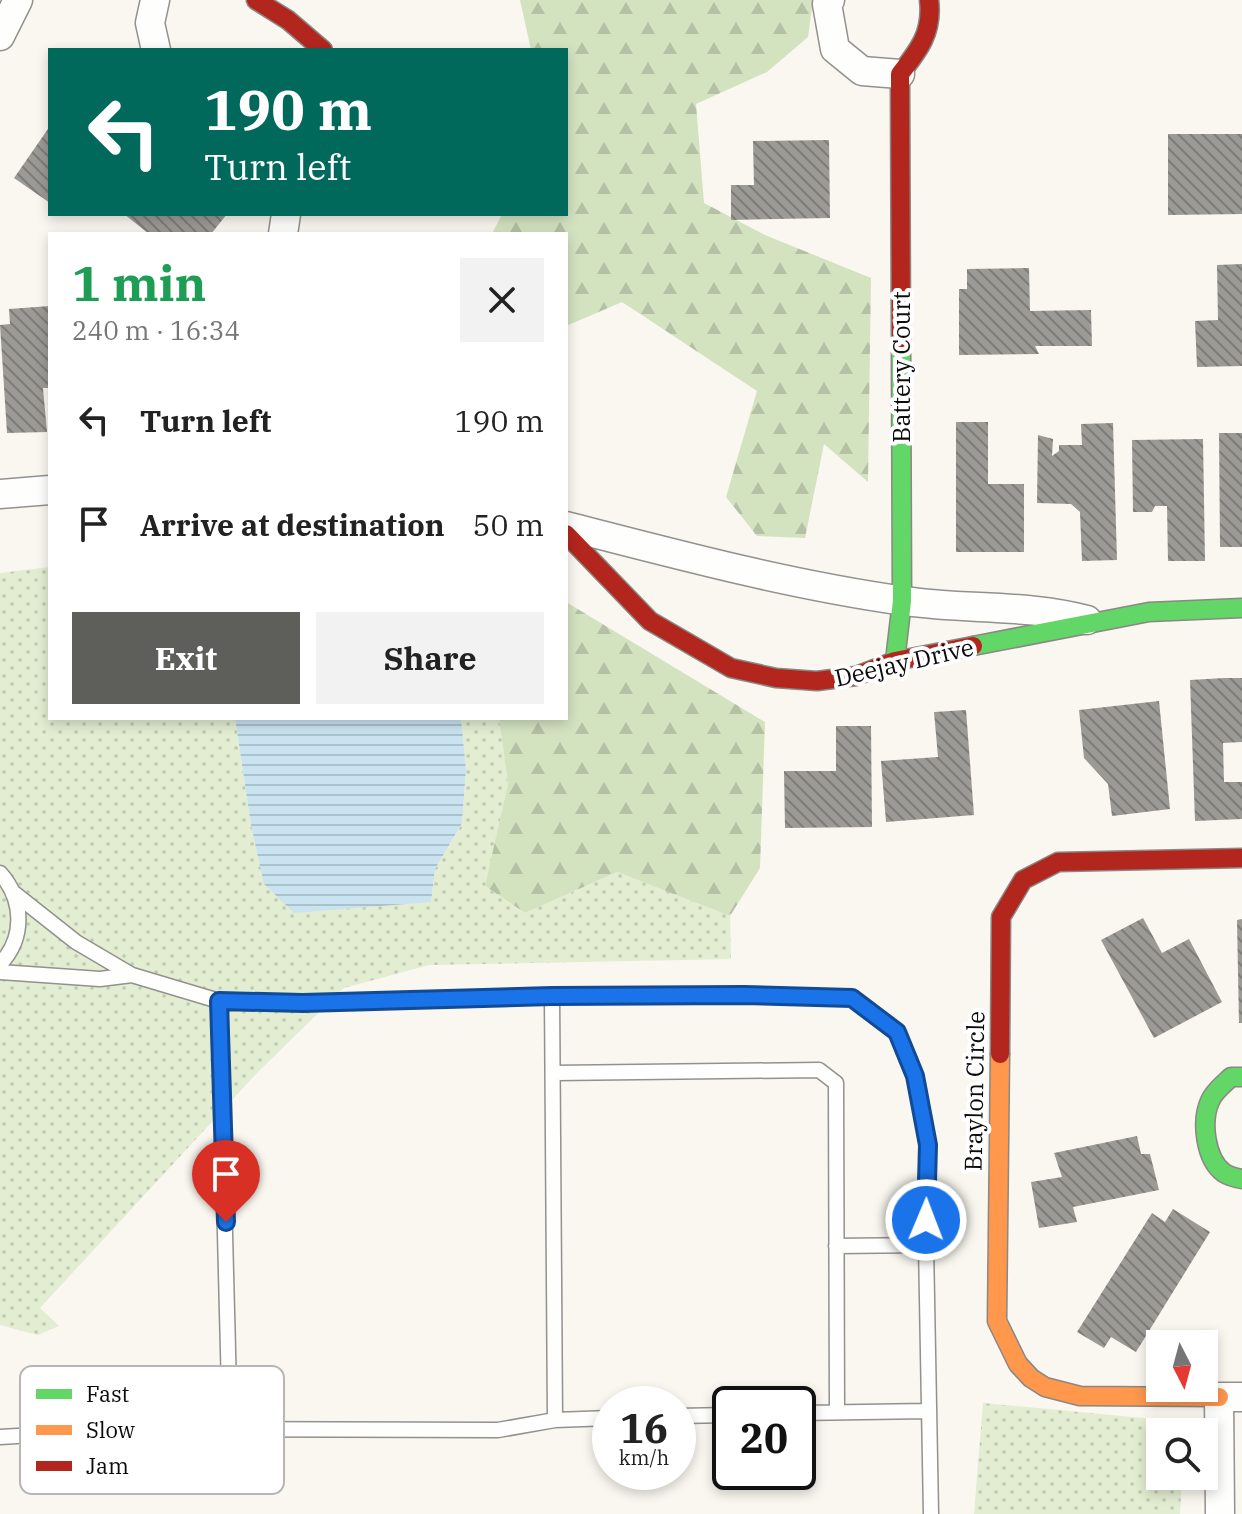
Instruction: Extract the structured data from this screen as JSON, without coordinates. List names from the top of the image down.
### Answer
{
  "streets": {
    "street": ["Battery Court", "Deejay Drive", "Braylon Circle"]
  },
  "crossings": [
    ["Battery Court", "Deejay Drive"]
  ],
  "legend": ["Fast", "Slow", "Jam"],
  "north": "bottom",
  "page": {
    "turn": ["190 m", "Turn left"],
    "heading": ["1 min", "240 m · 16:34"],
    "list": [
      {
        "name": "Turn left",
        "value": "190 m"
      },
      {
        "name": "Arrive at destination",
        "value": "50 m"
      }
    ],
    "buttons": ["Exit", "Share"],
    "speed": "16 km/h",
    "limit": "20"
  }
}
